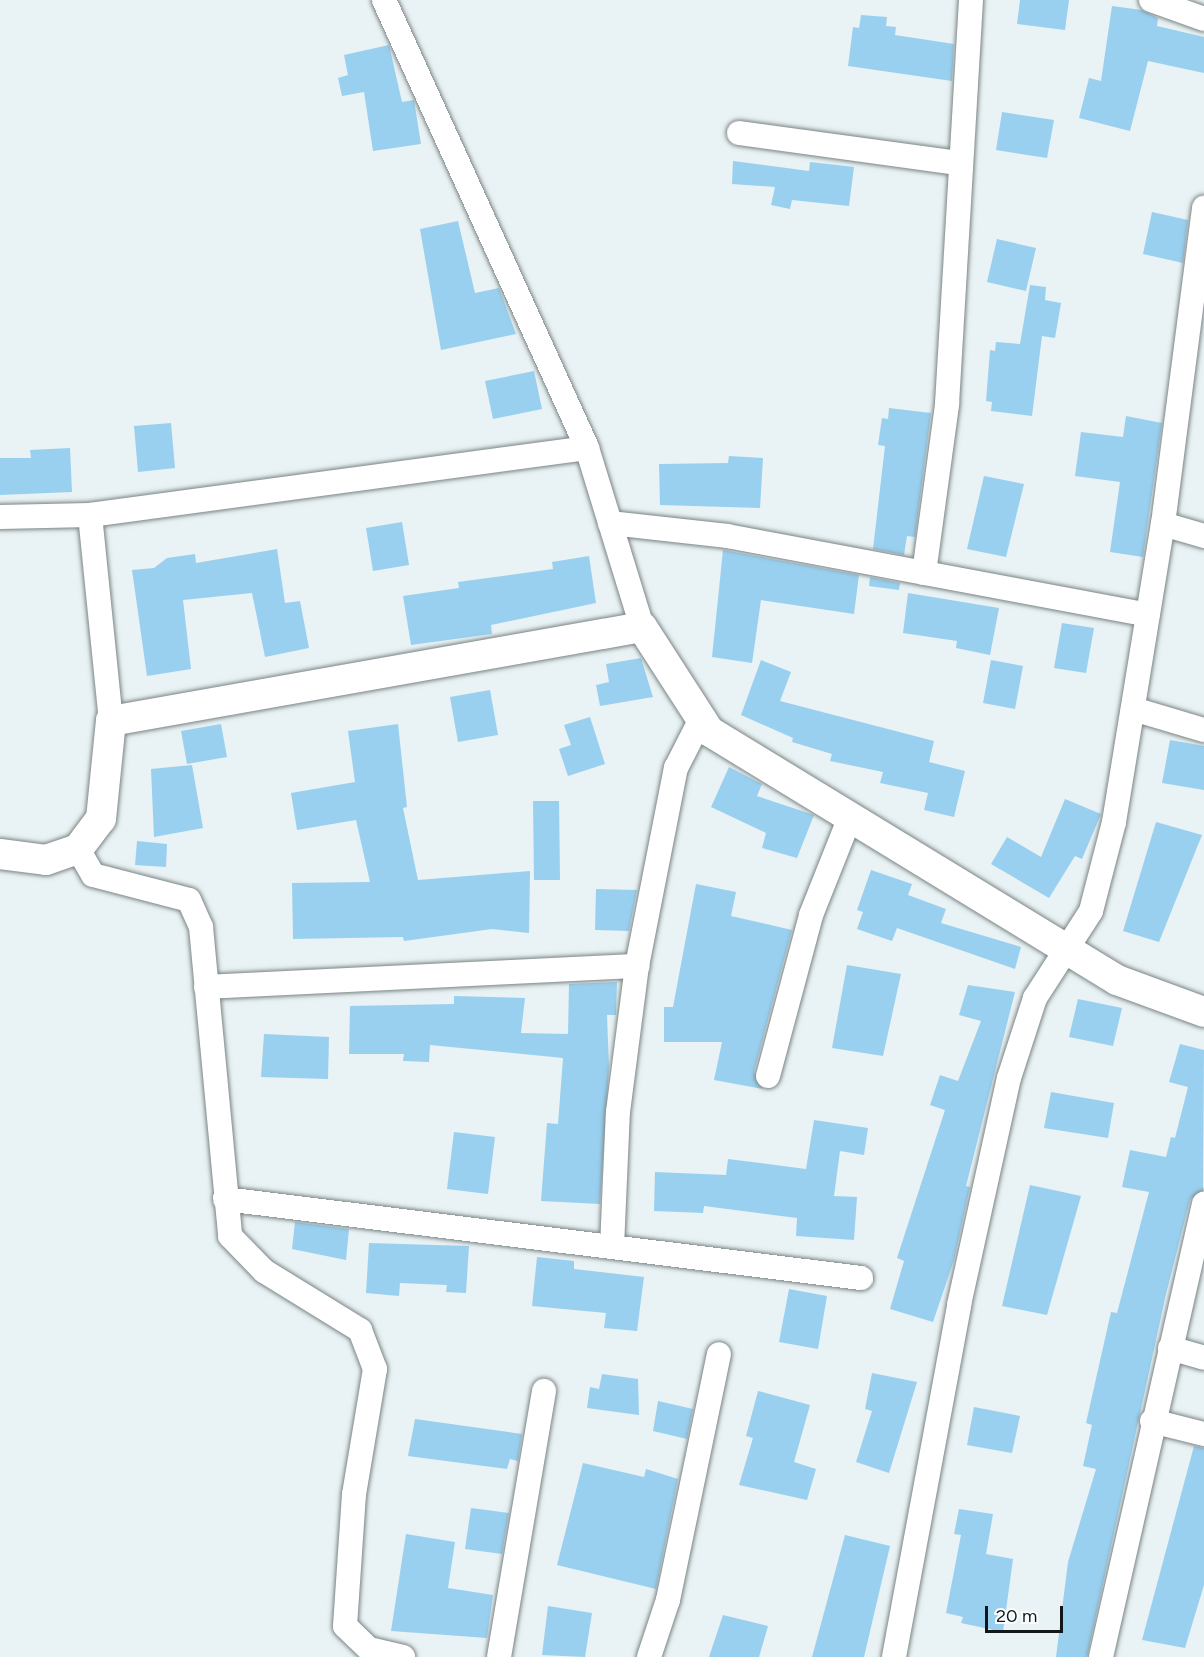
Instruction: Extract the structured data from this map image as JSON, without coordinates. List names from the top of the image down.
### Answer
{
  "scale_bar": "20 m"
}
